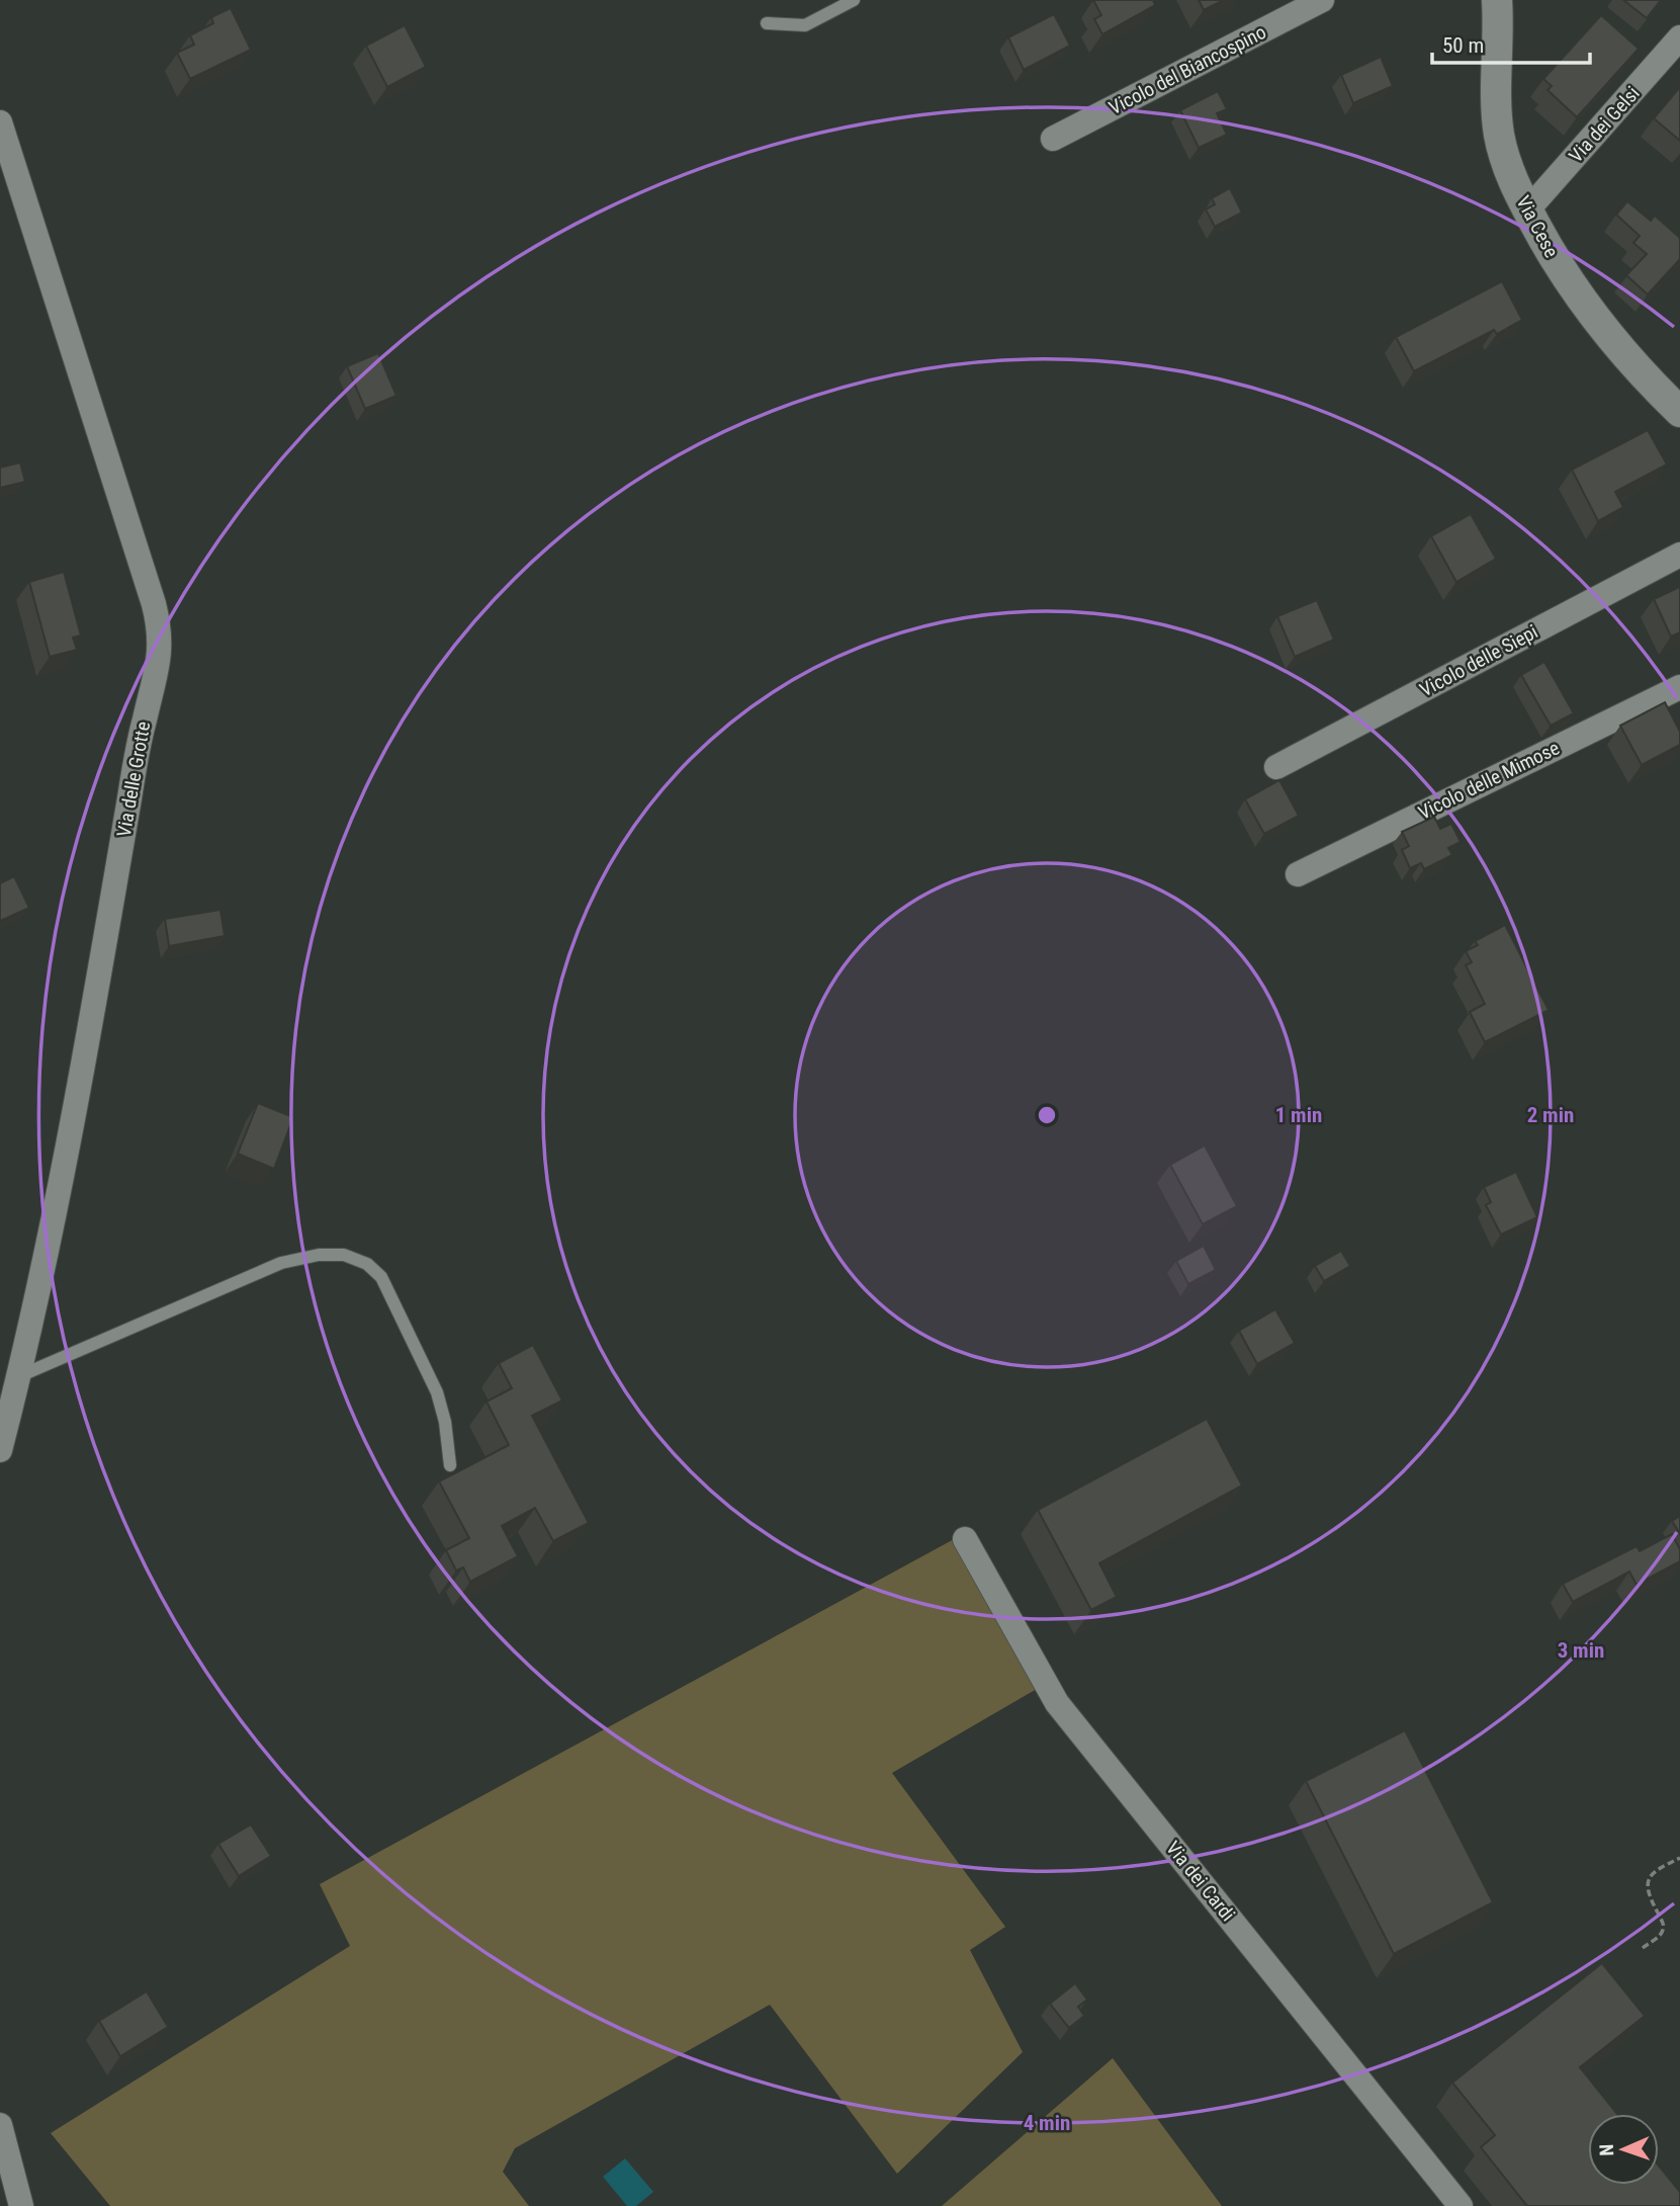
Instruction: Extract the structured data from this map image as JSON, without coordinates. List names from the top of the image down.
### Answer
{
  "streets": {
    "street": [
      "Vicolo del Biancospino",
      "Via dei Gelsi",
      "Via Cese",
      "Vicolo delle Siepi",
      "Via delle Grotte",
      "Vicolo delle Mimose",
      "Via dei Cardi"
    ]
  },
  "crossings": [
    ["Via dei Gelsi", "Via Cese"]
  ],
  "scale_bar": "50 m",
  "north": "left",
  "rings": [
    "1 min",
    "2 min",
    "3 min",
    "4 min"
  ]
}
